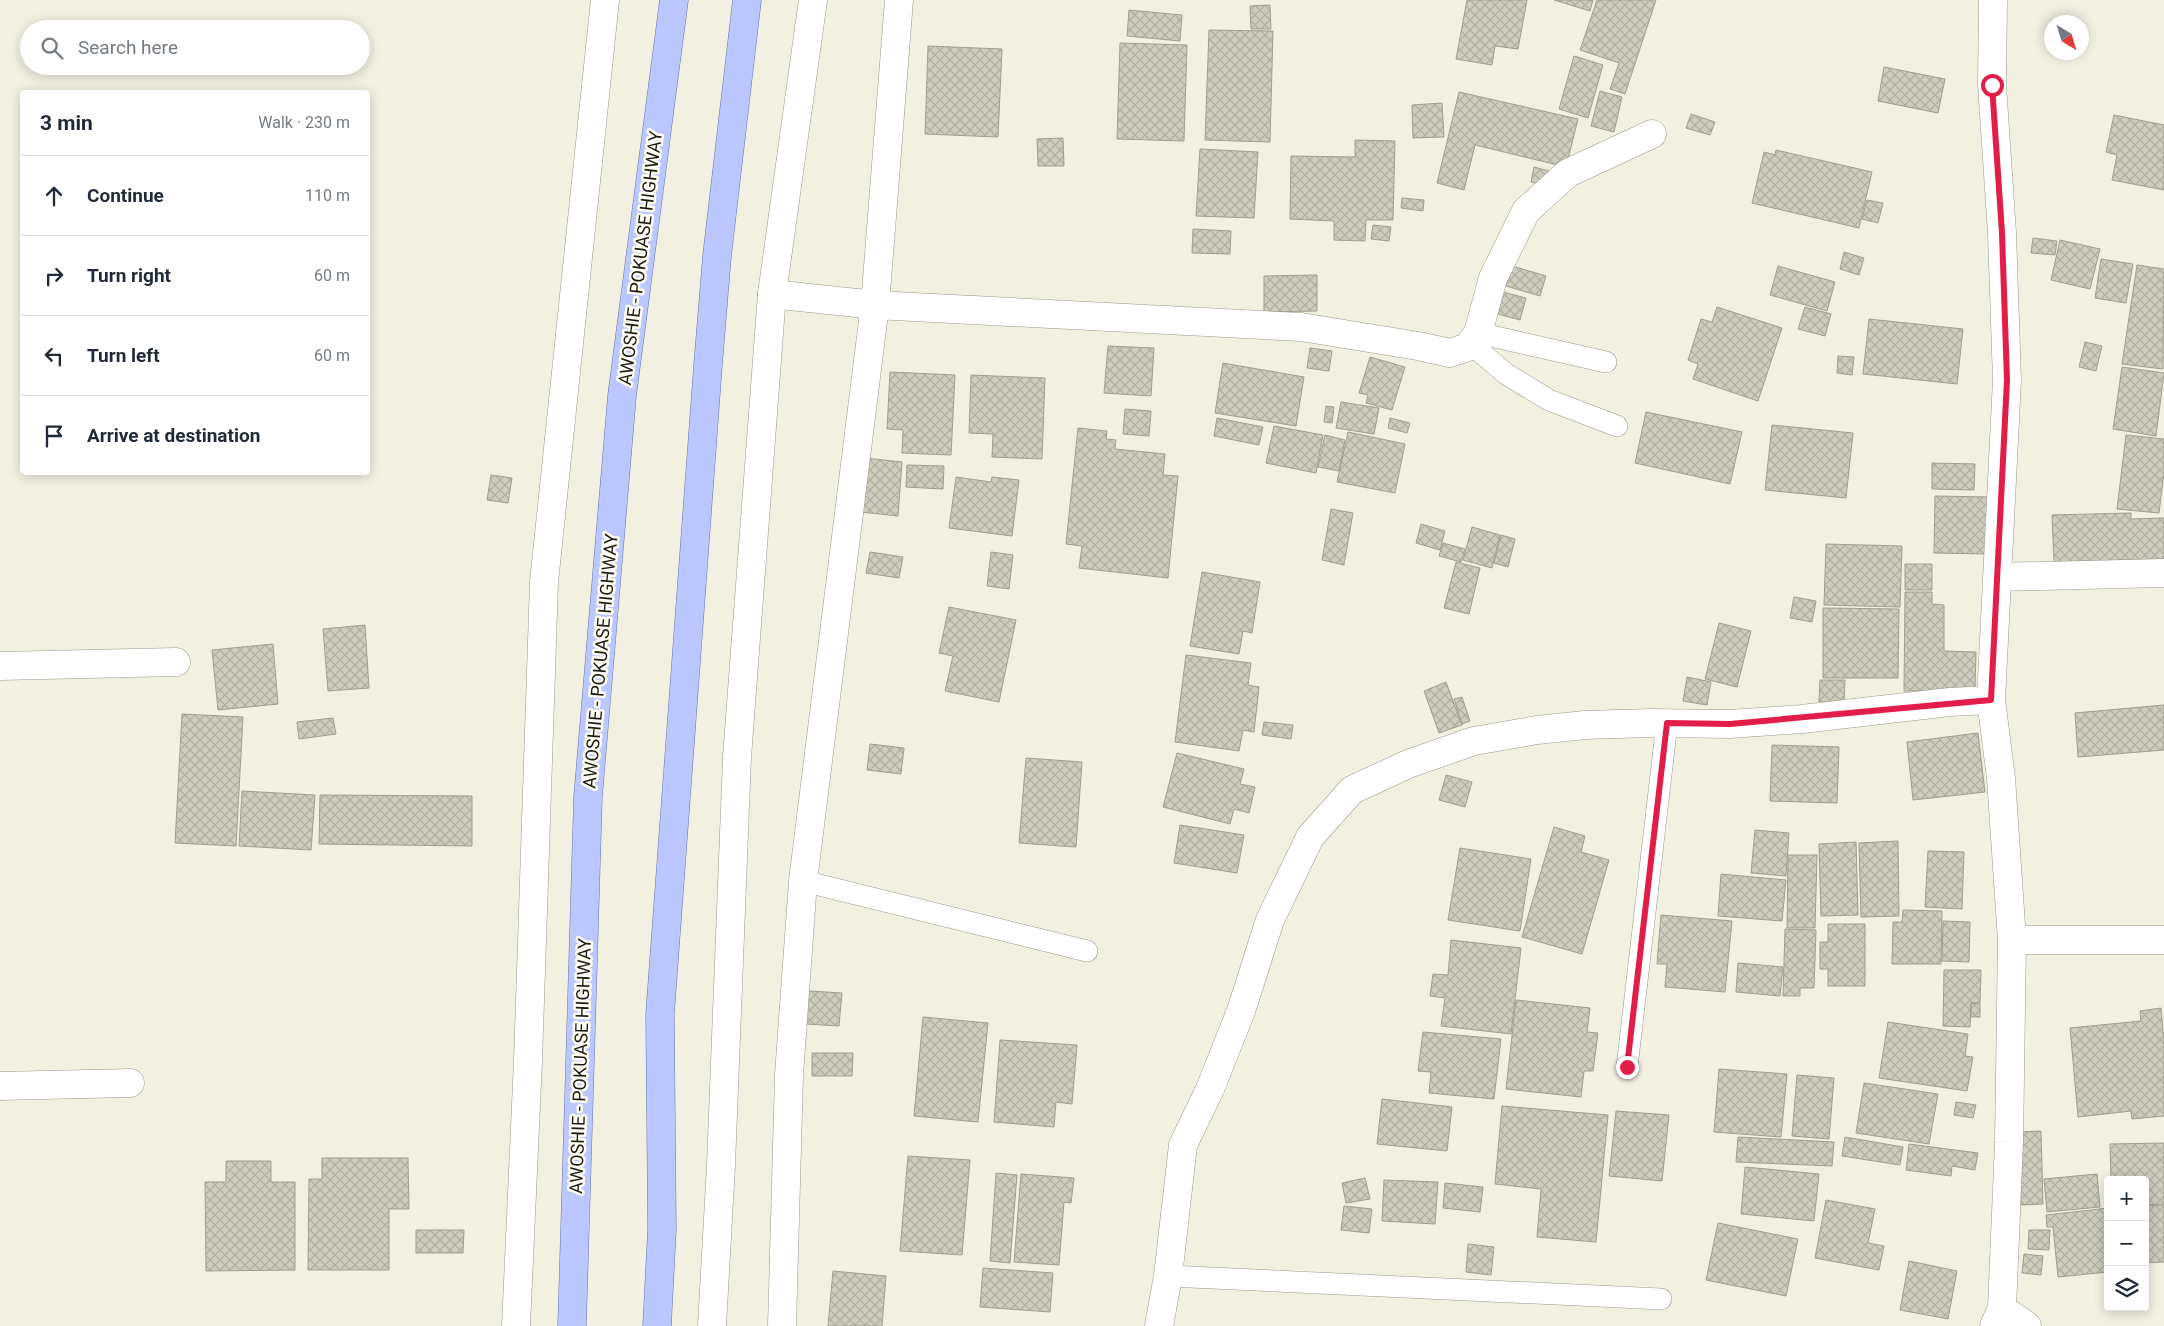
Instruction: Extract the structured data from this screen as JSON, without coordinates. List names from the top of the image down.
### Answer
{
  "streets": {
    "main road": ["AWOSHIE - POKUASE HIGHWAY"]
  },
  "north": "bottom right",
  "page": {
    "search": "Search here",
    "heading": ["3 min", "Walk · 230 m"],
    "list": [
      ["Continue", "110 m"],
      ["Turn right", "60 m"],
      ["Turn left", "60 m"],
      "Arrive at destination"
    ],
    "map_buttons": ["+", "−"]
  }
}
